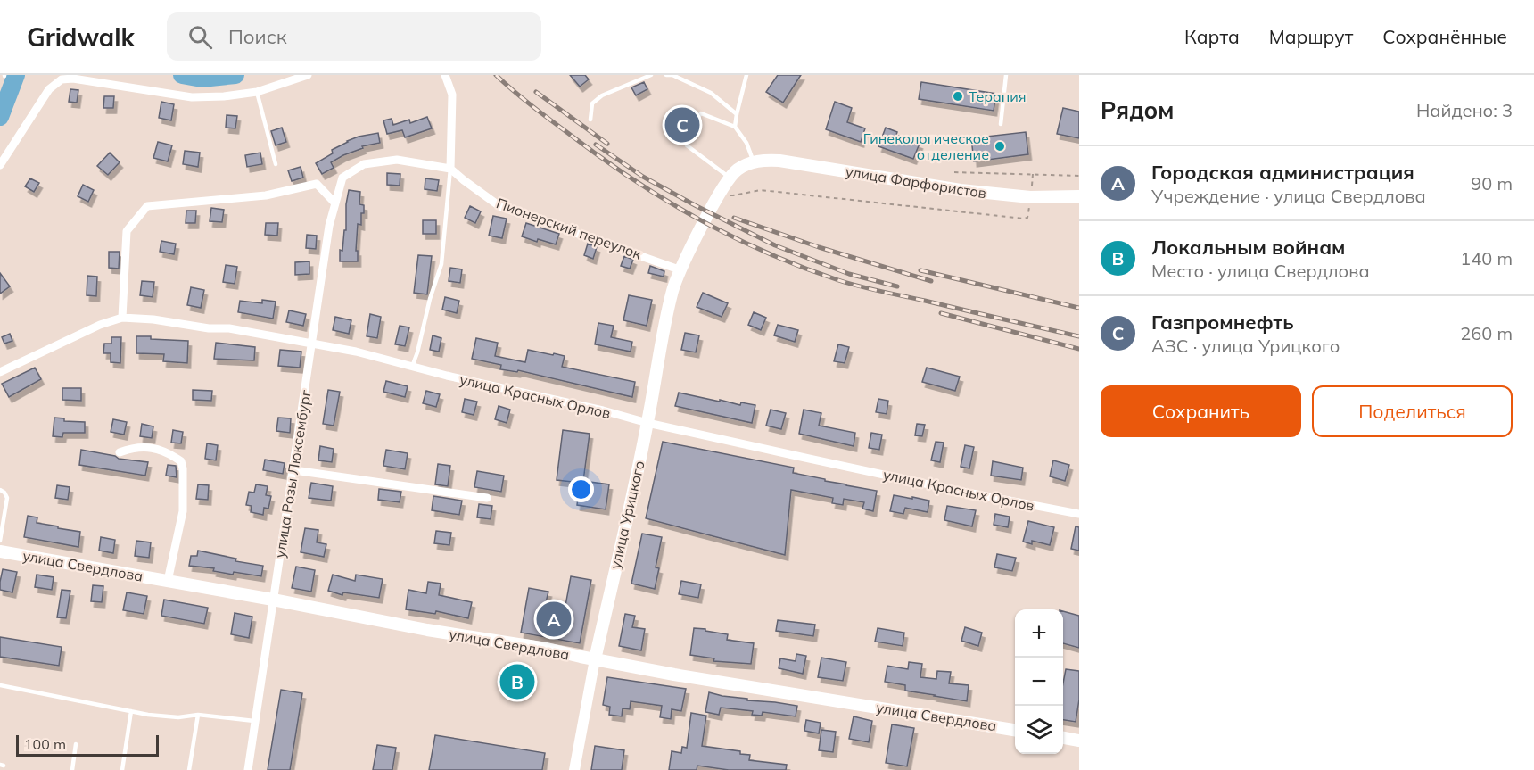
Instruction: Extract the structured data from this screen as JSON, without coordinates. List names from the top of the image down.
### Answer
{
  "streets": {
    "main road": ["улица Фарфористов", "улица Урицкого", "улица Свердлова"],
    "street": ["Пионерский переулок", "улица Красных Орлов", "улица Розы Люксембург"]
  },
  "crossings": [
    ["Пионерский переулок", "улица Розы Люксембург"],
    ["Пионерский переулок", "улица Урицкого"],
    ["улица Красных Орлов", "улица Розы Люксембург"],
    ["улица Красных Орлов", "улица Урицкого"],
    ["улица Розы Люксембург", "улица Свердлова"],
    ["улица Урицкого", "улица Свердлова"]
  ],
  "places": ["Терапия", "Гинекологическое отделение"],
  "scale_bar": "100 m",
  "page": {
    "header": "Gridwalk",
    "search": "Поиск",
    "nav": ["Карта", "Маршрут", "Сохранённые"],
    "heading": ["Рядом", "Найдено: 3"],
    "pins": ["C", "A", "B"],
    "list": [
      {
        "mark": "A",
        "name": "Городская администрация",
        "note": "Учреждение · улица Свердлова",
        "value": "90 m"
      },
      {
        "mark": "B",
        "name": "Локальным войнам",
        "note": "Место · улица Свердлова",
        "value": "140 m"
      },
      {
        "mark": "C",
        "name": "Газпромнефть",
        "note": "АЗС · улица Урицкого",
        "value": "260 m"
      }
    ],
    "buttons": ["Сохранить", "Поделиться"],
    "map_buttons": ["+", "−"],
    "scale": "100 m"
  }
}
